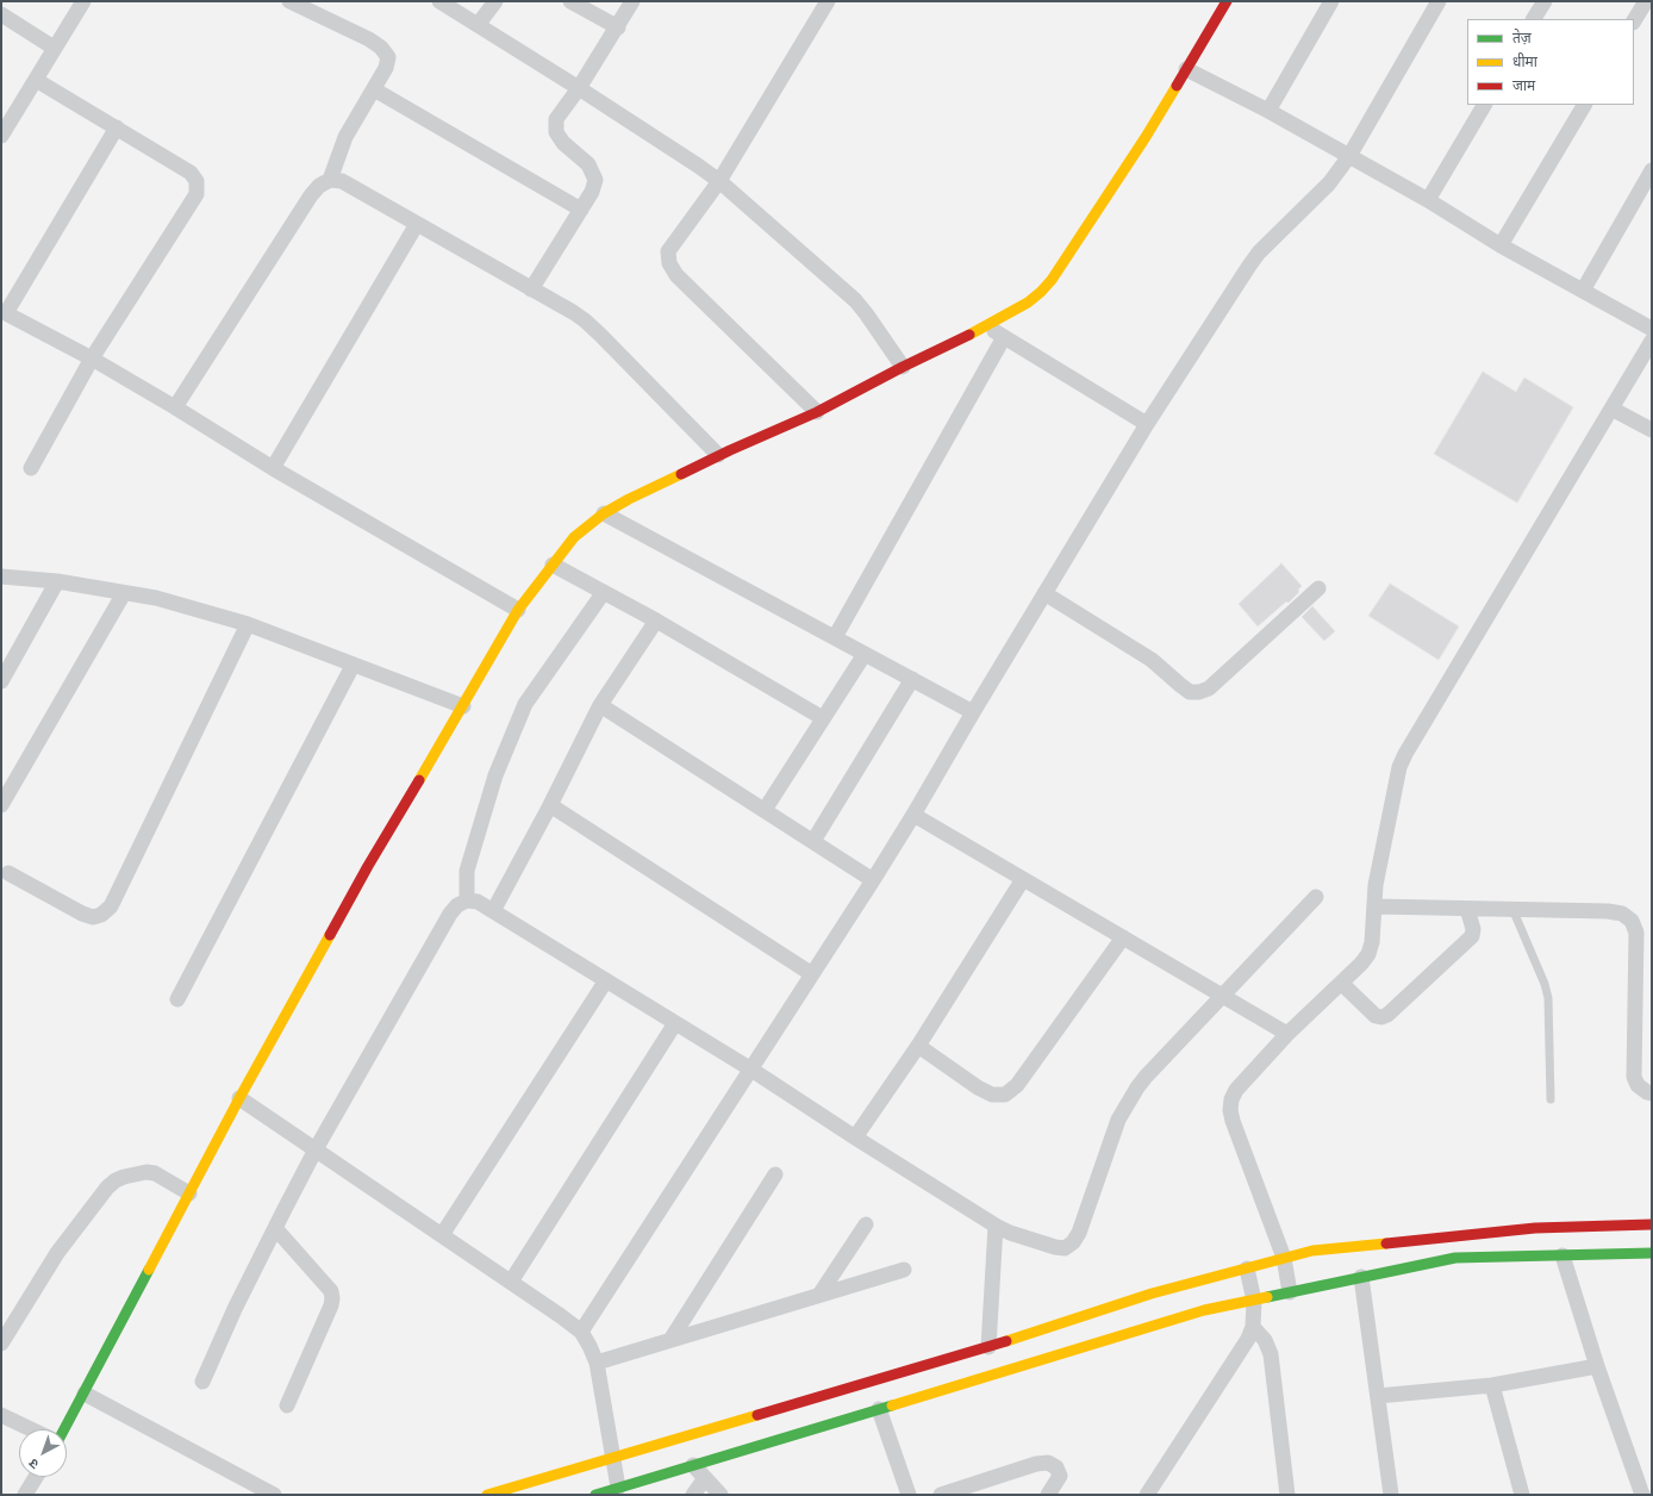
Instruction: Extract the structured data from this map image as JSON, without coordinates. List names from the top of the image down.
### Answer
{
  "legend": ["तेज़", "धीमा", "जाम"],
  "north": "bottom left"
}
